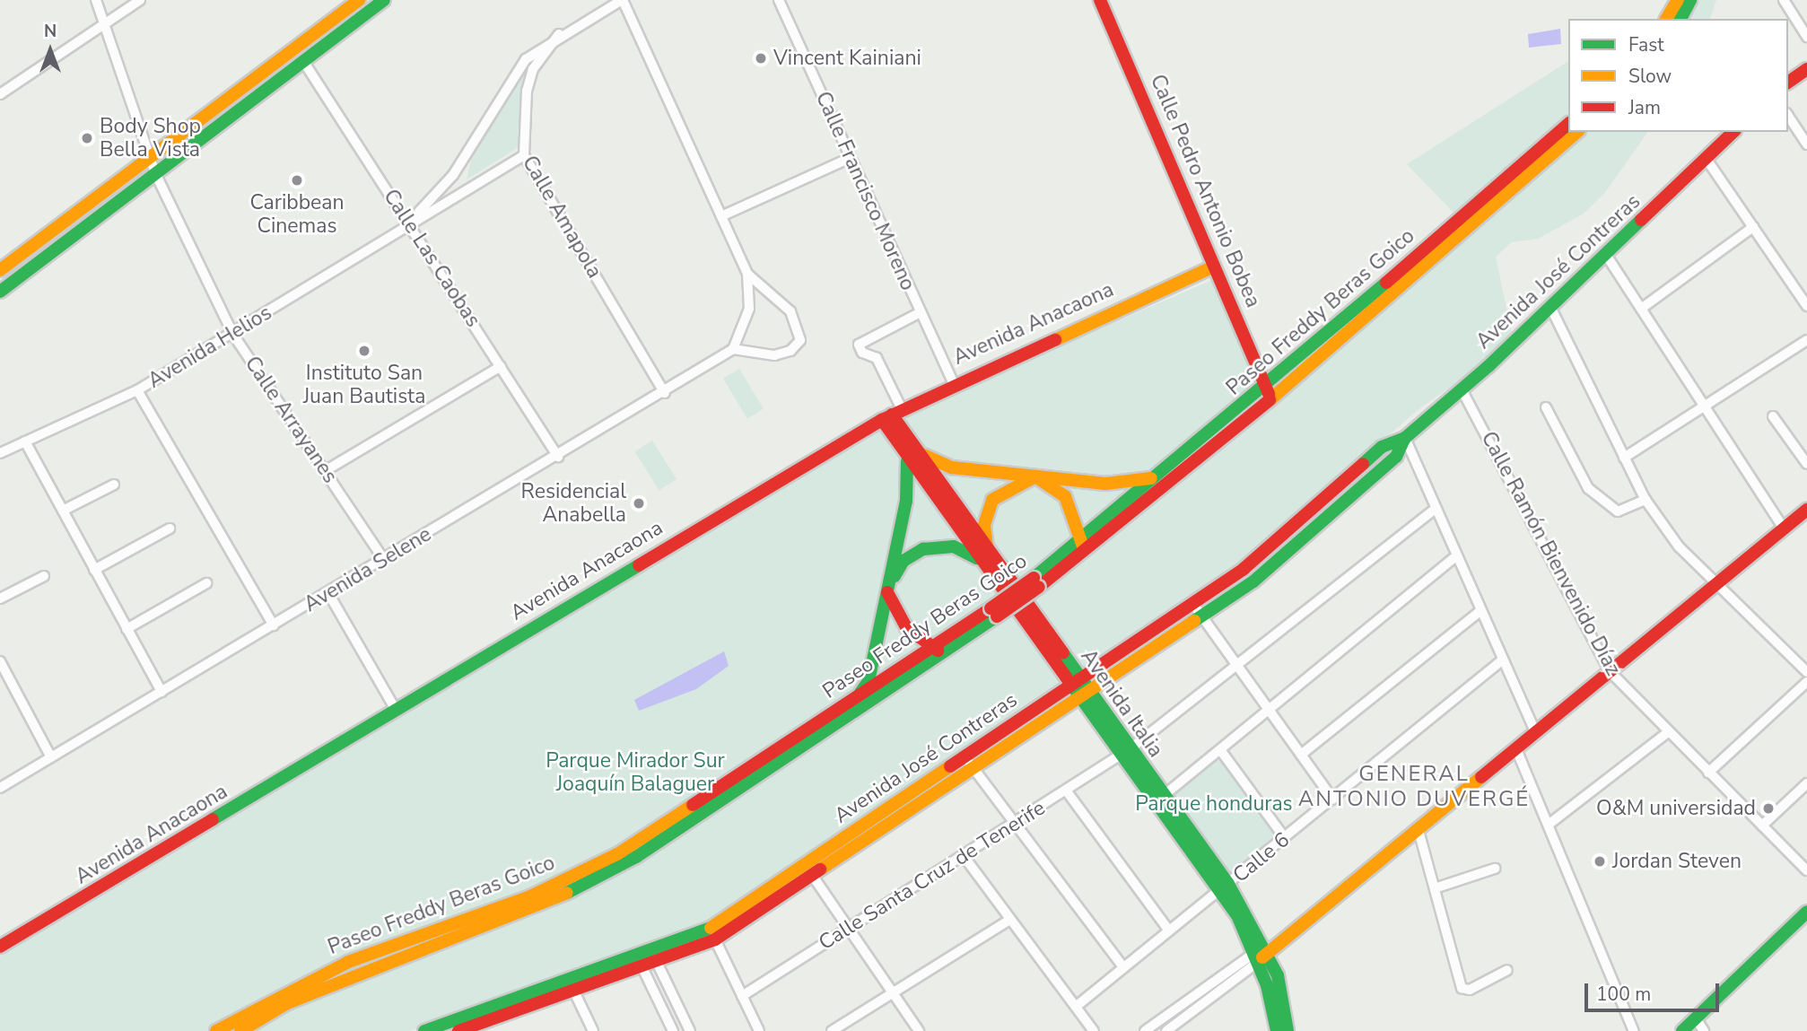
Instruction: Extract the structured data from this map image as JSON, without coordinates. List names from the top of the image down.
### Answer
{
  "streets": {
    "main road": [
      "Calle Pedro Antonio Bobea",
      "Avenida José Contreras",
      "Paseo Freddy Beras Goico",
      "Avenida Anacaona",
      "Avenida Italia"
    ],
    "street": [
      "Calle Francisco Moreno",
      "Calle Amapola",
      "Calle Las Caobas",
      "Avenida Helios",
      "Calle Arrayanes",
      "Calle Ramón Bienvenido Díaz",
      "Avenida Selene",
      "Calle 6",
      "Calle Santa Cruz de Tenerife"
    ]
  },
  "crossings": [
    ["Calle Francisco Moreno", "Avenida Anacaona"],
    ["Calle Pedro Antonio Bobea", "Paseo Freddy Beras Goico"],
    ["Calle Pedro Antonio Bobea", "Avenida Anacaona"],
    ["Calle Amapola", "Avenida Helios"],
    ["Calle Amapola", "Avenida Selene"],
    ["Calle Las Caobas", "Avenida Helios"],
    ["Calle Las Caobas", "Avenida Selene"],
    ["Avenida José Contreras", "Calle Ramón Bienvenido Díaz"],
    ["Avenida José Contreras", "Avenida Italia"],
    ["Avenida Anacaona", "Avenida Italia"],
    ["Avenida Helios", "Calle Arrayanes"],
    ["Calle Arrayanes", "Avenida Selene"],
    ["Avenida Italia", "Calle 6"],
    ["Avenida Italia", "Calle Santa Cruz de Tenerife"]
  ],
  "districts": ["GENERAL ANTONIO DUVERGÉ"],
  "parks": ["Parque Mirador Sur Joaquín Balaguer", "Parque honduras"],
  "places": [
    "Vincent Kainiani",
    "Body Shop Bella Vista",
    "Caribbean Cinemas",
    "Instituto San Juan Bautista",
    "Residencial Anabella",
    "O&M universidad",
    "Jordan Steven"
  ],
  "legend": ["Fast", "Slow", "Jam"],
  "scale_bar": "100 m",
  "north": "top"
}
